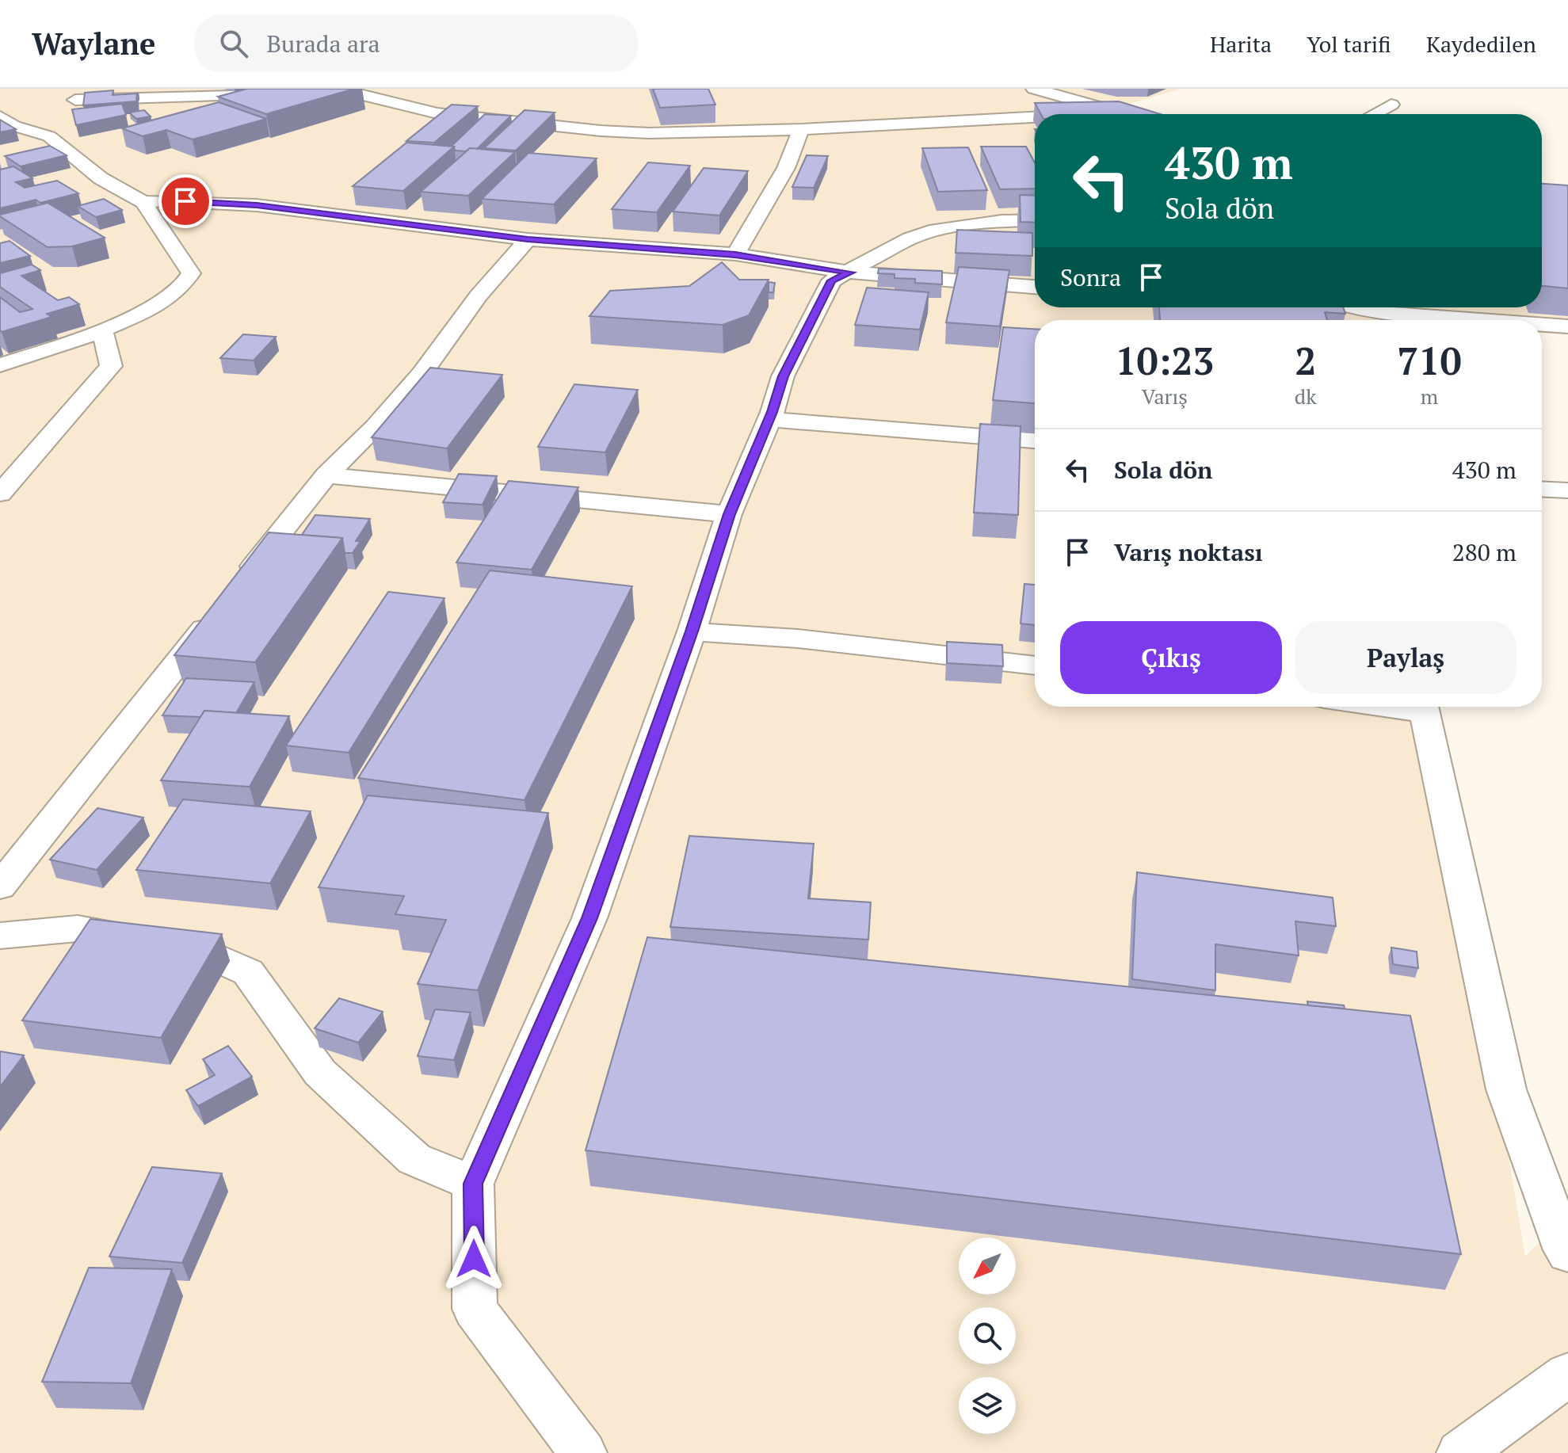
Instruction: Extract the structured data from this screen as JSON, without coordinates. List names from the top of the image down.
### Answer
{
  "north": "bottom left",
  "page": {
    "header": "Waylane",
    "search": "Burada ara",
    "nav": ["Harita", "Yol tarifi", "Kaydedilen"],
    "turn": ["430 m", "Sola dön"],
    "then": "Sonra",
    "eta": [
      "10:23",
      "Varış",
      "2",
      "dk",
      "710",
      "m"
    ],
    "list": [
      {
        "name": "Sola dön",
        "value": "430 m"
      },
      {
        "name": "Varış noktası",
        "value": "280 m"
      }
    ],
    "buttons": ["Çıkış", "Paylaş"]
  }
}
